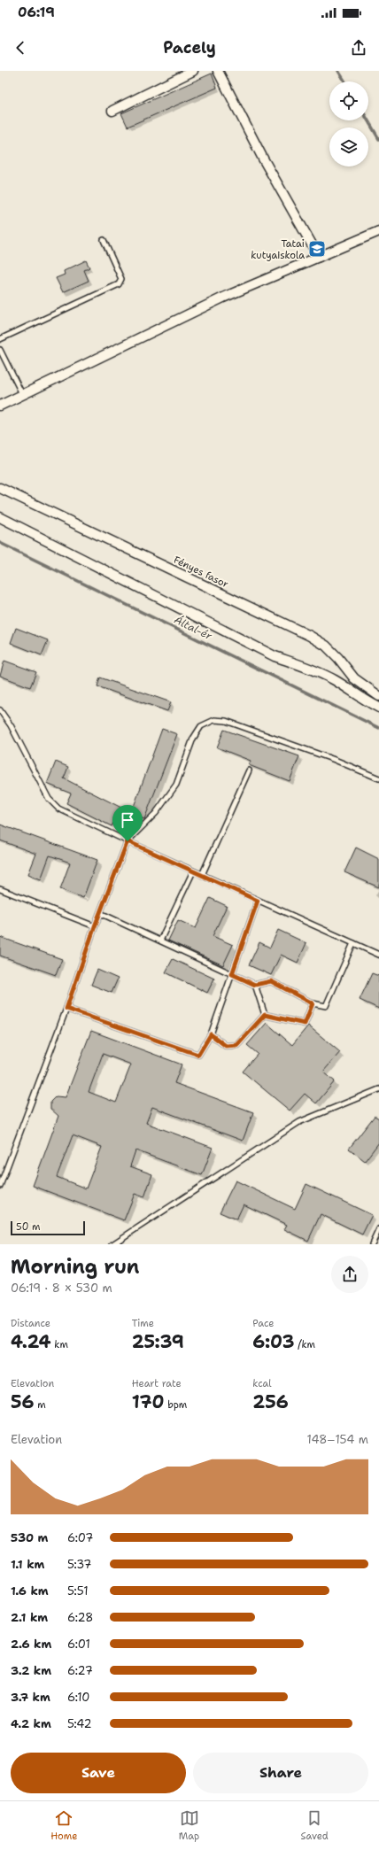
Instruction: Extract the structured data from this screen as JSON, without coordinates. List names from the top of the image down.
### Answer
{
  "streets": {
    "street": ["Fényes fasor"]
  },
  "water": ["Által-ér"],
  "places": {
    "school or university": ["Tatai kutyaiskola"]
  },
  "scale_bar": "50 m",
  "page": {
    "status": "06:19",
    "header": "Pacely",
    "scale": "50 m",
    "heading": ["Morning run", "06:19 · 8 × 530 m"],
    "stats": [
      ["Distance", "4.24 km"],
      ["Time", "25:39"],
      ["Pace", "6:03 /km"],
      ["Elevation", "56 m"],
      ["Heart rate", "170 bpm"],
      ["kcal", "256"]
    ],
    "chart": ["Elevation", "148–154 m"],
    "list": [
      {
        "name": "530 m",
        "note": "6:07"
      },
      {
        "name": "1.1 km",
        "note": "5:37"
      },
      {
        "name": "1.6 km",
        "note": "5:51"
      },
      {
        "name": "2.1 km",
        "note": "6:28"
      },
      {
        "name": "2.6 km",
        "note": "6:01"
      },
      {
        "name": "3.2 km",
        "note": "6:27"
      },
      {
        "name": "3.7 km",
        "note": "6:10"
      },
      {
        "name": "4.2 km",
        "note": "5:42"
      }
    ],
    "buttons": ["Save", "Share"],
    "tabs": ["Home", "Map", "Saved"]
  }
}
